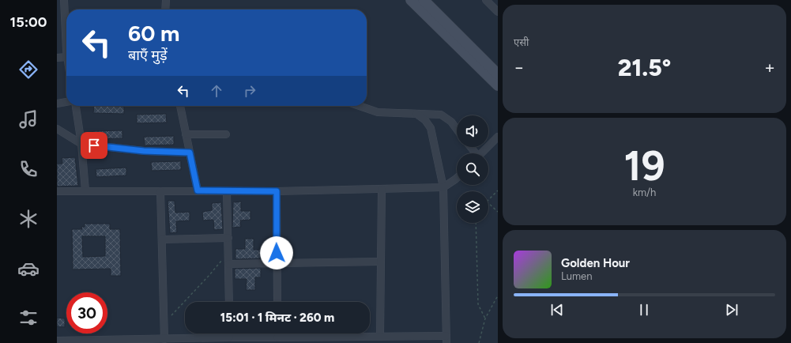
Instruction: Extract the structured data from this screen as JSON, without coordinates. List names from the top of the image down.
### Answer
{
  "page": {
    "tabs": "15:00",
    "tile": [
      "एसी",
      ["19", "km/h"]
    ],
    "turn": ["60 m", "बाएँ मुड़ें"],
    "heat": ["−", "21.5°", "+"],
    "song": ["Golden Hour", "Lumen"],
    "limit": "30",
    "trip": "15:01 · 1 मिनट · 260 m"
  }
}
